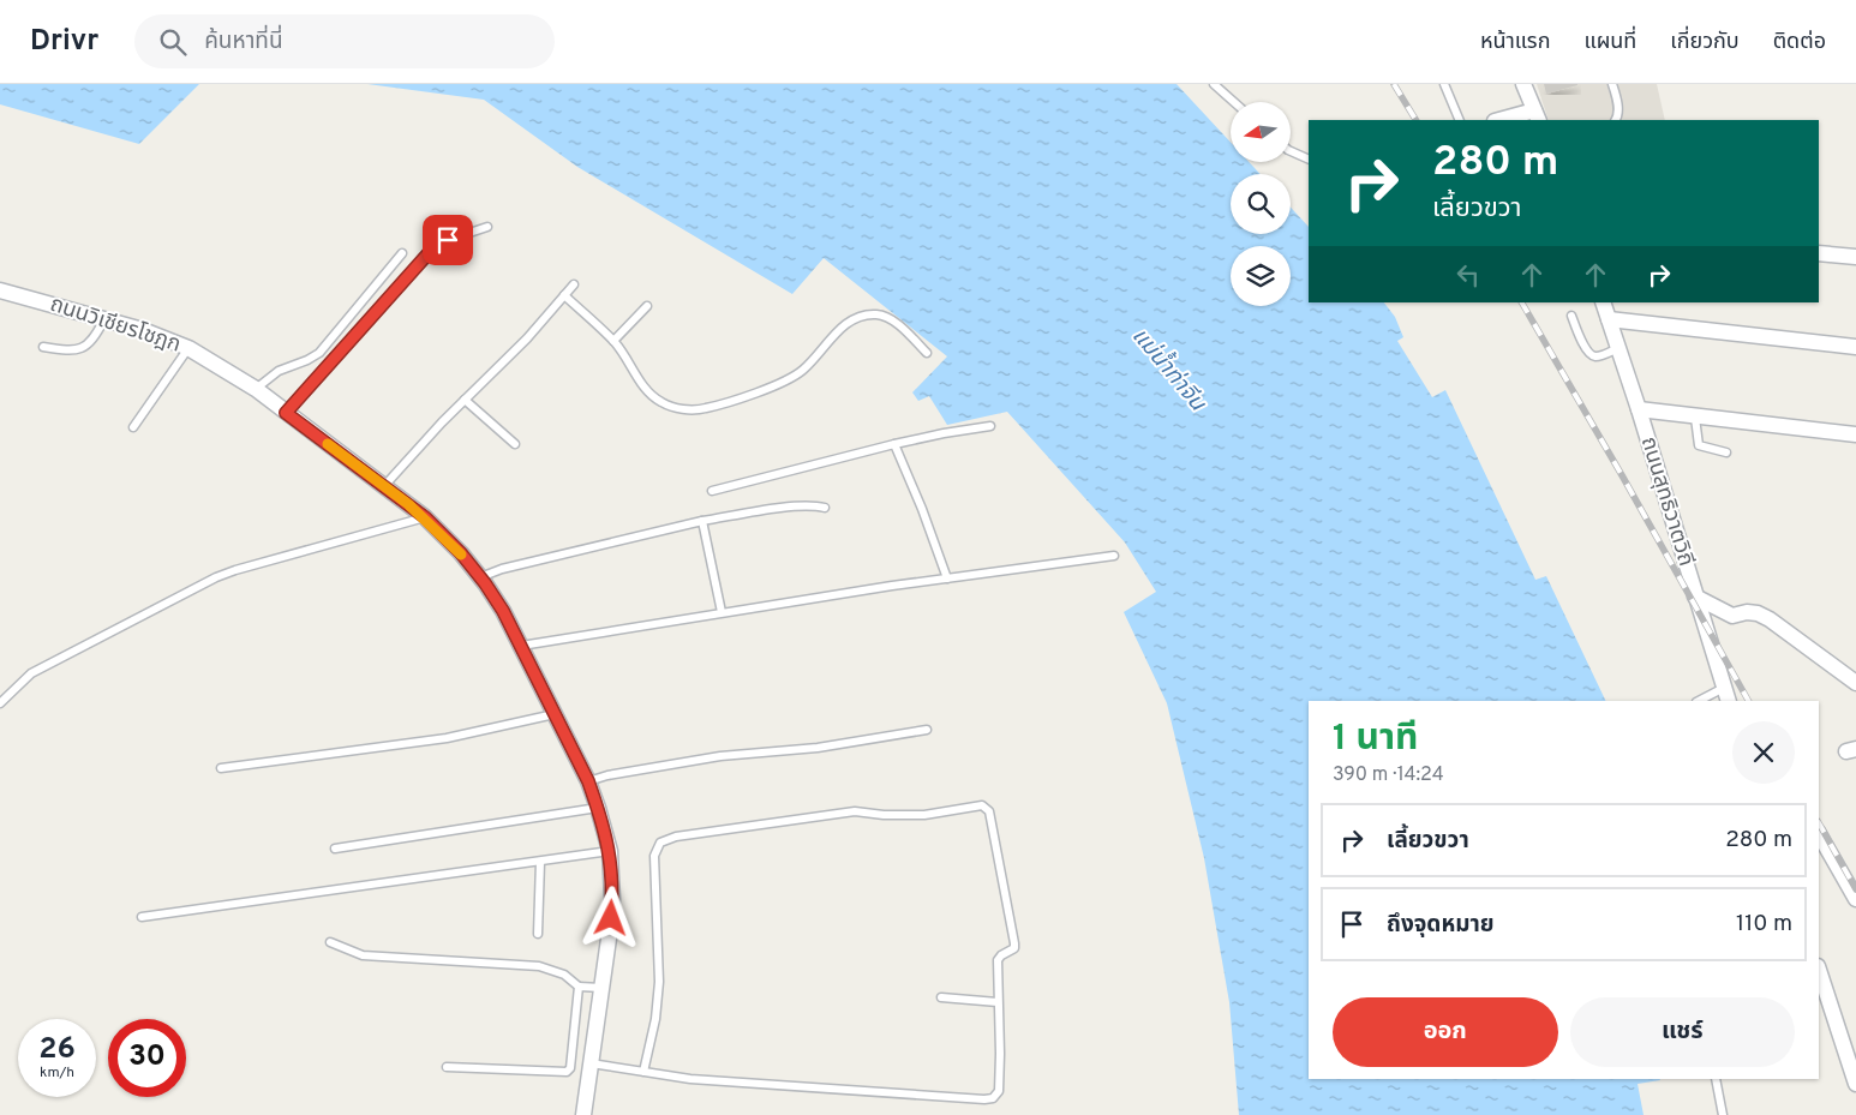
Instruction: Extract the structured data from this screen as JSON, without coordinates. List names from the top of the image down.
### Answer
{
  "streets": {
    "street": ["ถนนวิเชียรโชฎก", "ถนนสุทธิวาตวิถี"]
  },
  "water": ["แม่น้ำท่าจีน"],
  "north": "left",
  "page": {
    "header": "Drivr",
    "search": "ค้นหาที่นี่",
    "nav": [
      "หน้าแรก",
      "แผนที่",
      "เกี่ยวกับ",
      "ติดต่อ"
    ],
    "turn": ["280 m", "เลี้ยวขวา"],
    "heading": ["1 นาที", "390 m · 14:24"],
    "list": [
      {
        "name": "เลี้ยวขวา",
        "value": "280 m"
      },
      {
        "name": "ถึงจุดหมาย",
        "value": "110 m"
      }
    ],
    "buttons": ["ออก", "แชร์"],
    "speed": "26 km/h",
    "limit": "30"
  }
}
